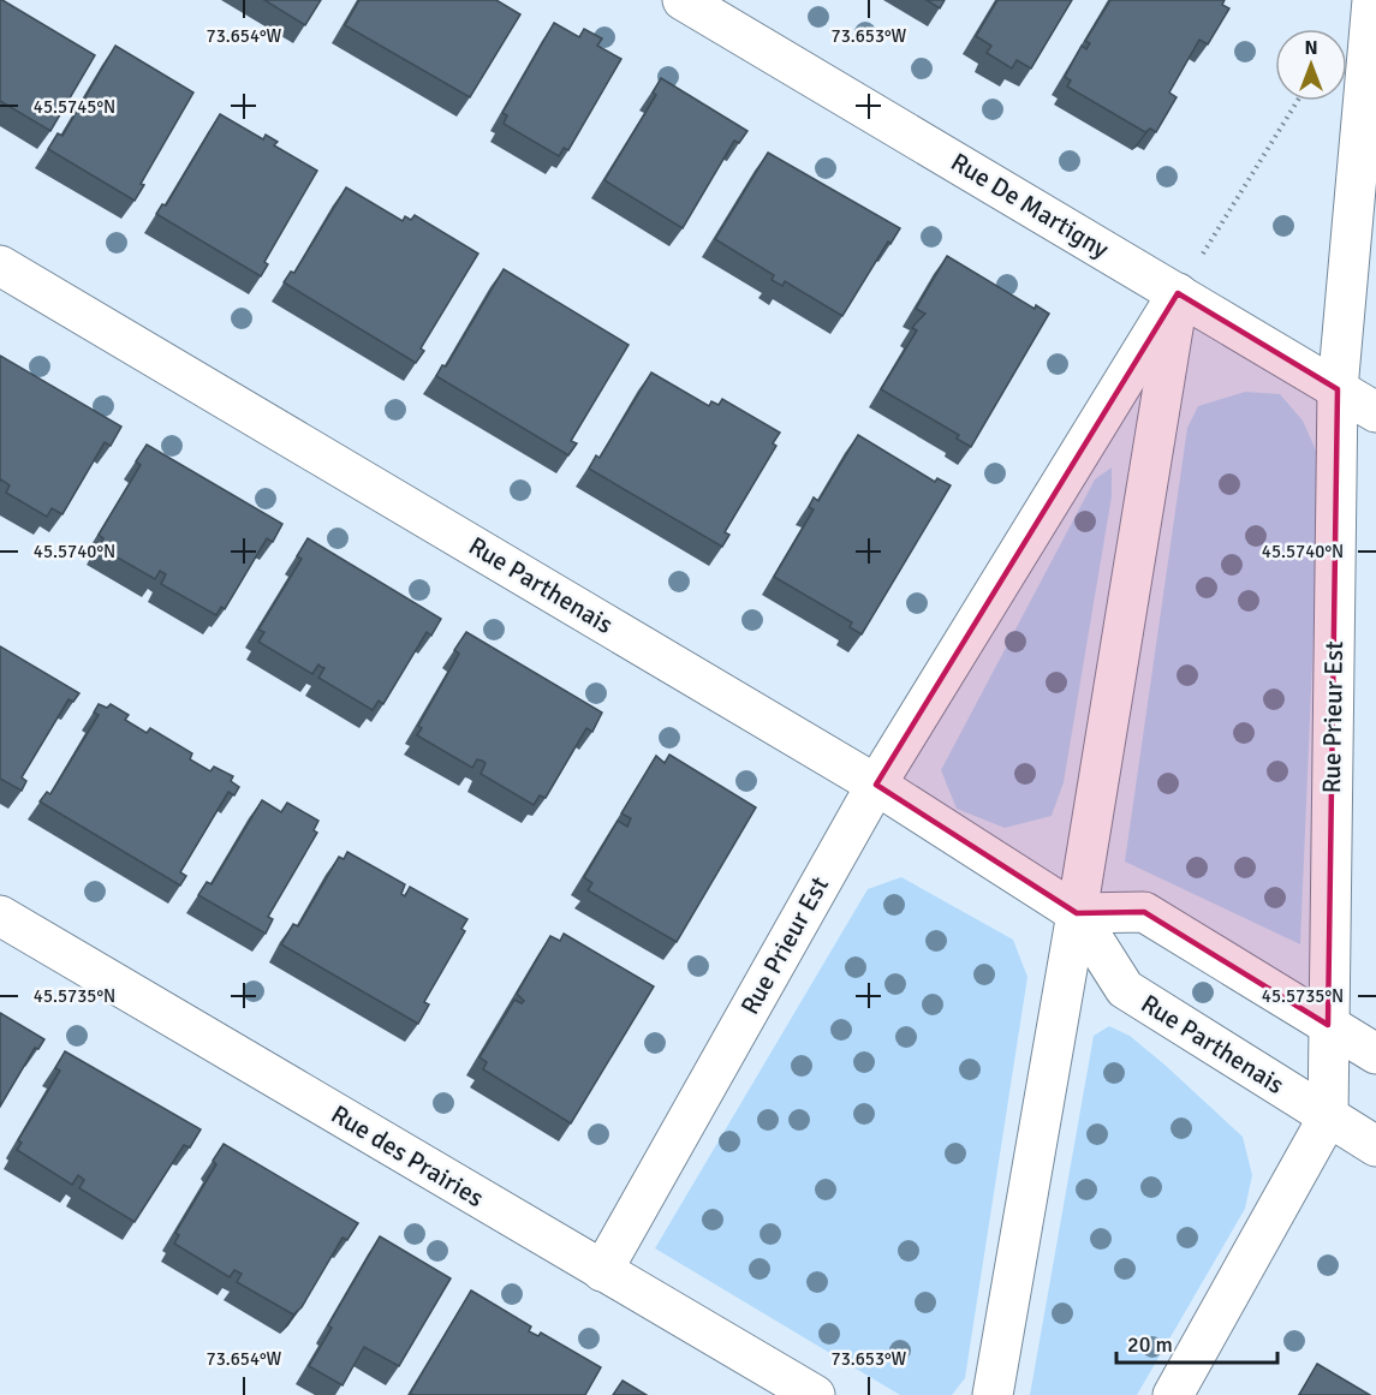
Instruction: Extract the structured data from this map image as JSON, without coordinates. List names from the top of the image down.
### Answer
{
  "streets": {
    "street": [
      "Rue De Martigny",
      "Rue Parthenais",
      "Rue Prieur Est",
      "Rue des Prairies"
    ]
  },
  "crossings": [
    ["Rue De Martigny", "Rue Prieur Est"],
    ["Rue Parthenais", "Rue Prieur Est"],
    ["Rue Prieur Est", "Rue des Prairies"]
  ],
  "scale_bar": "20 m",
  "north": "top",
  "coordinates": [
    "73.654°W",
    "73.653°W",
    "45.5745°N",
    "45.5740°N",
    "45.5735°N"
  ]
}
